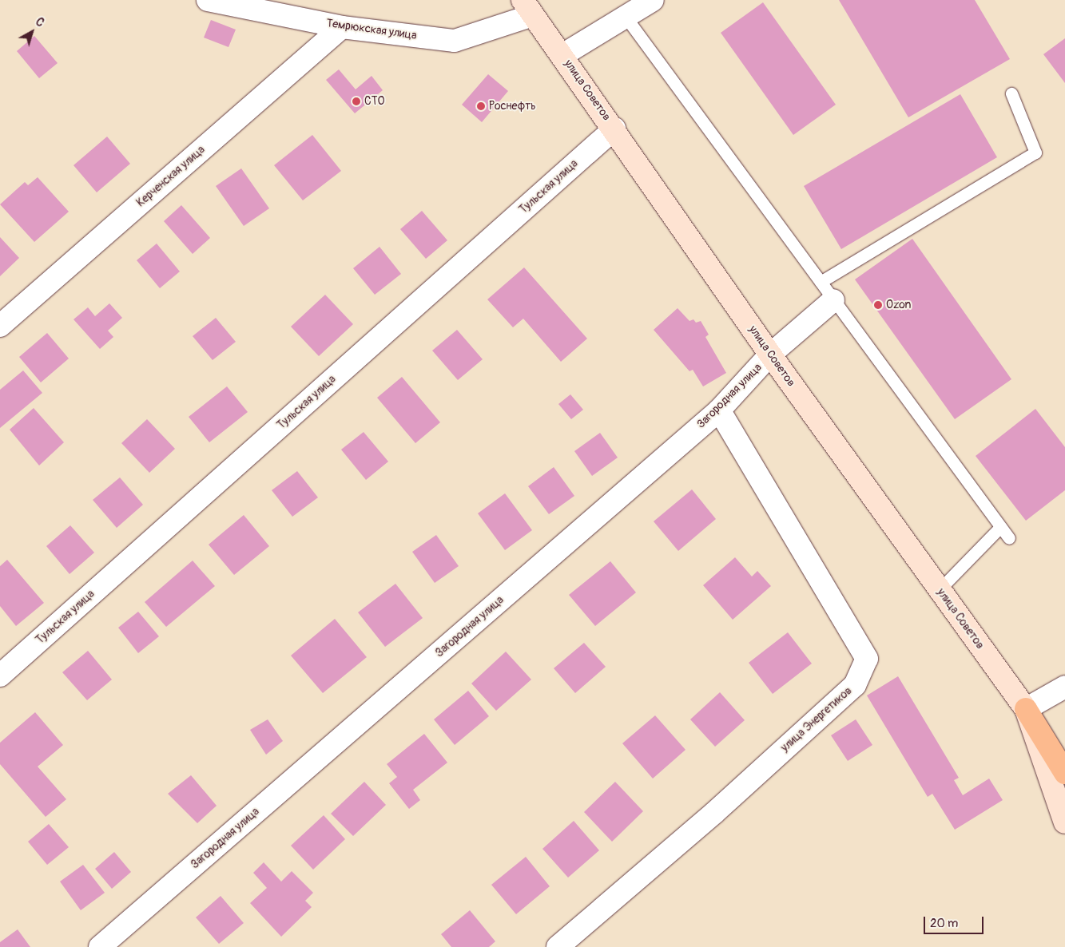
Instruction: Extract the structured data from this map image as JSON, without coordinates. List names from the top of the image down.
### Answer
{
  "streets": {
    "main road": ["улица Советов"],
    "street": [
      "Темрюкская улица",
      "Керченская улица",
      "Тульская улица",
      "Загородная улица",
      "улица Энергетиков"
    ]
  },
  "crossings": [
    ["Темрюкская улица", "улица Советов"],
    ["Темрюкская улица", "Керченская улица"],
    ["улица Советов", "Тульская улица"],
    ["улица Советов", "Загородная улица"],
    ["Загородная улица", "улица Энергетиков"]
  ],
  "places": ["СТО", "Роснефть", "Ozon"],
  "scale_bar": "20 m",
  "north": "top right"
}
